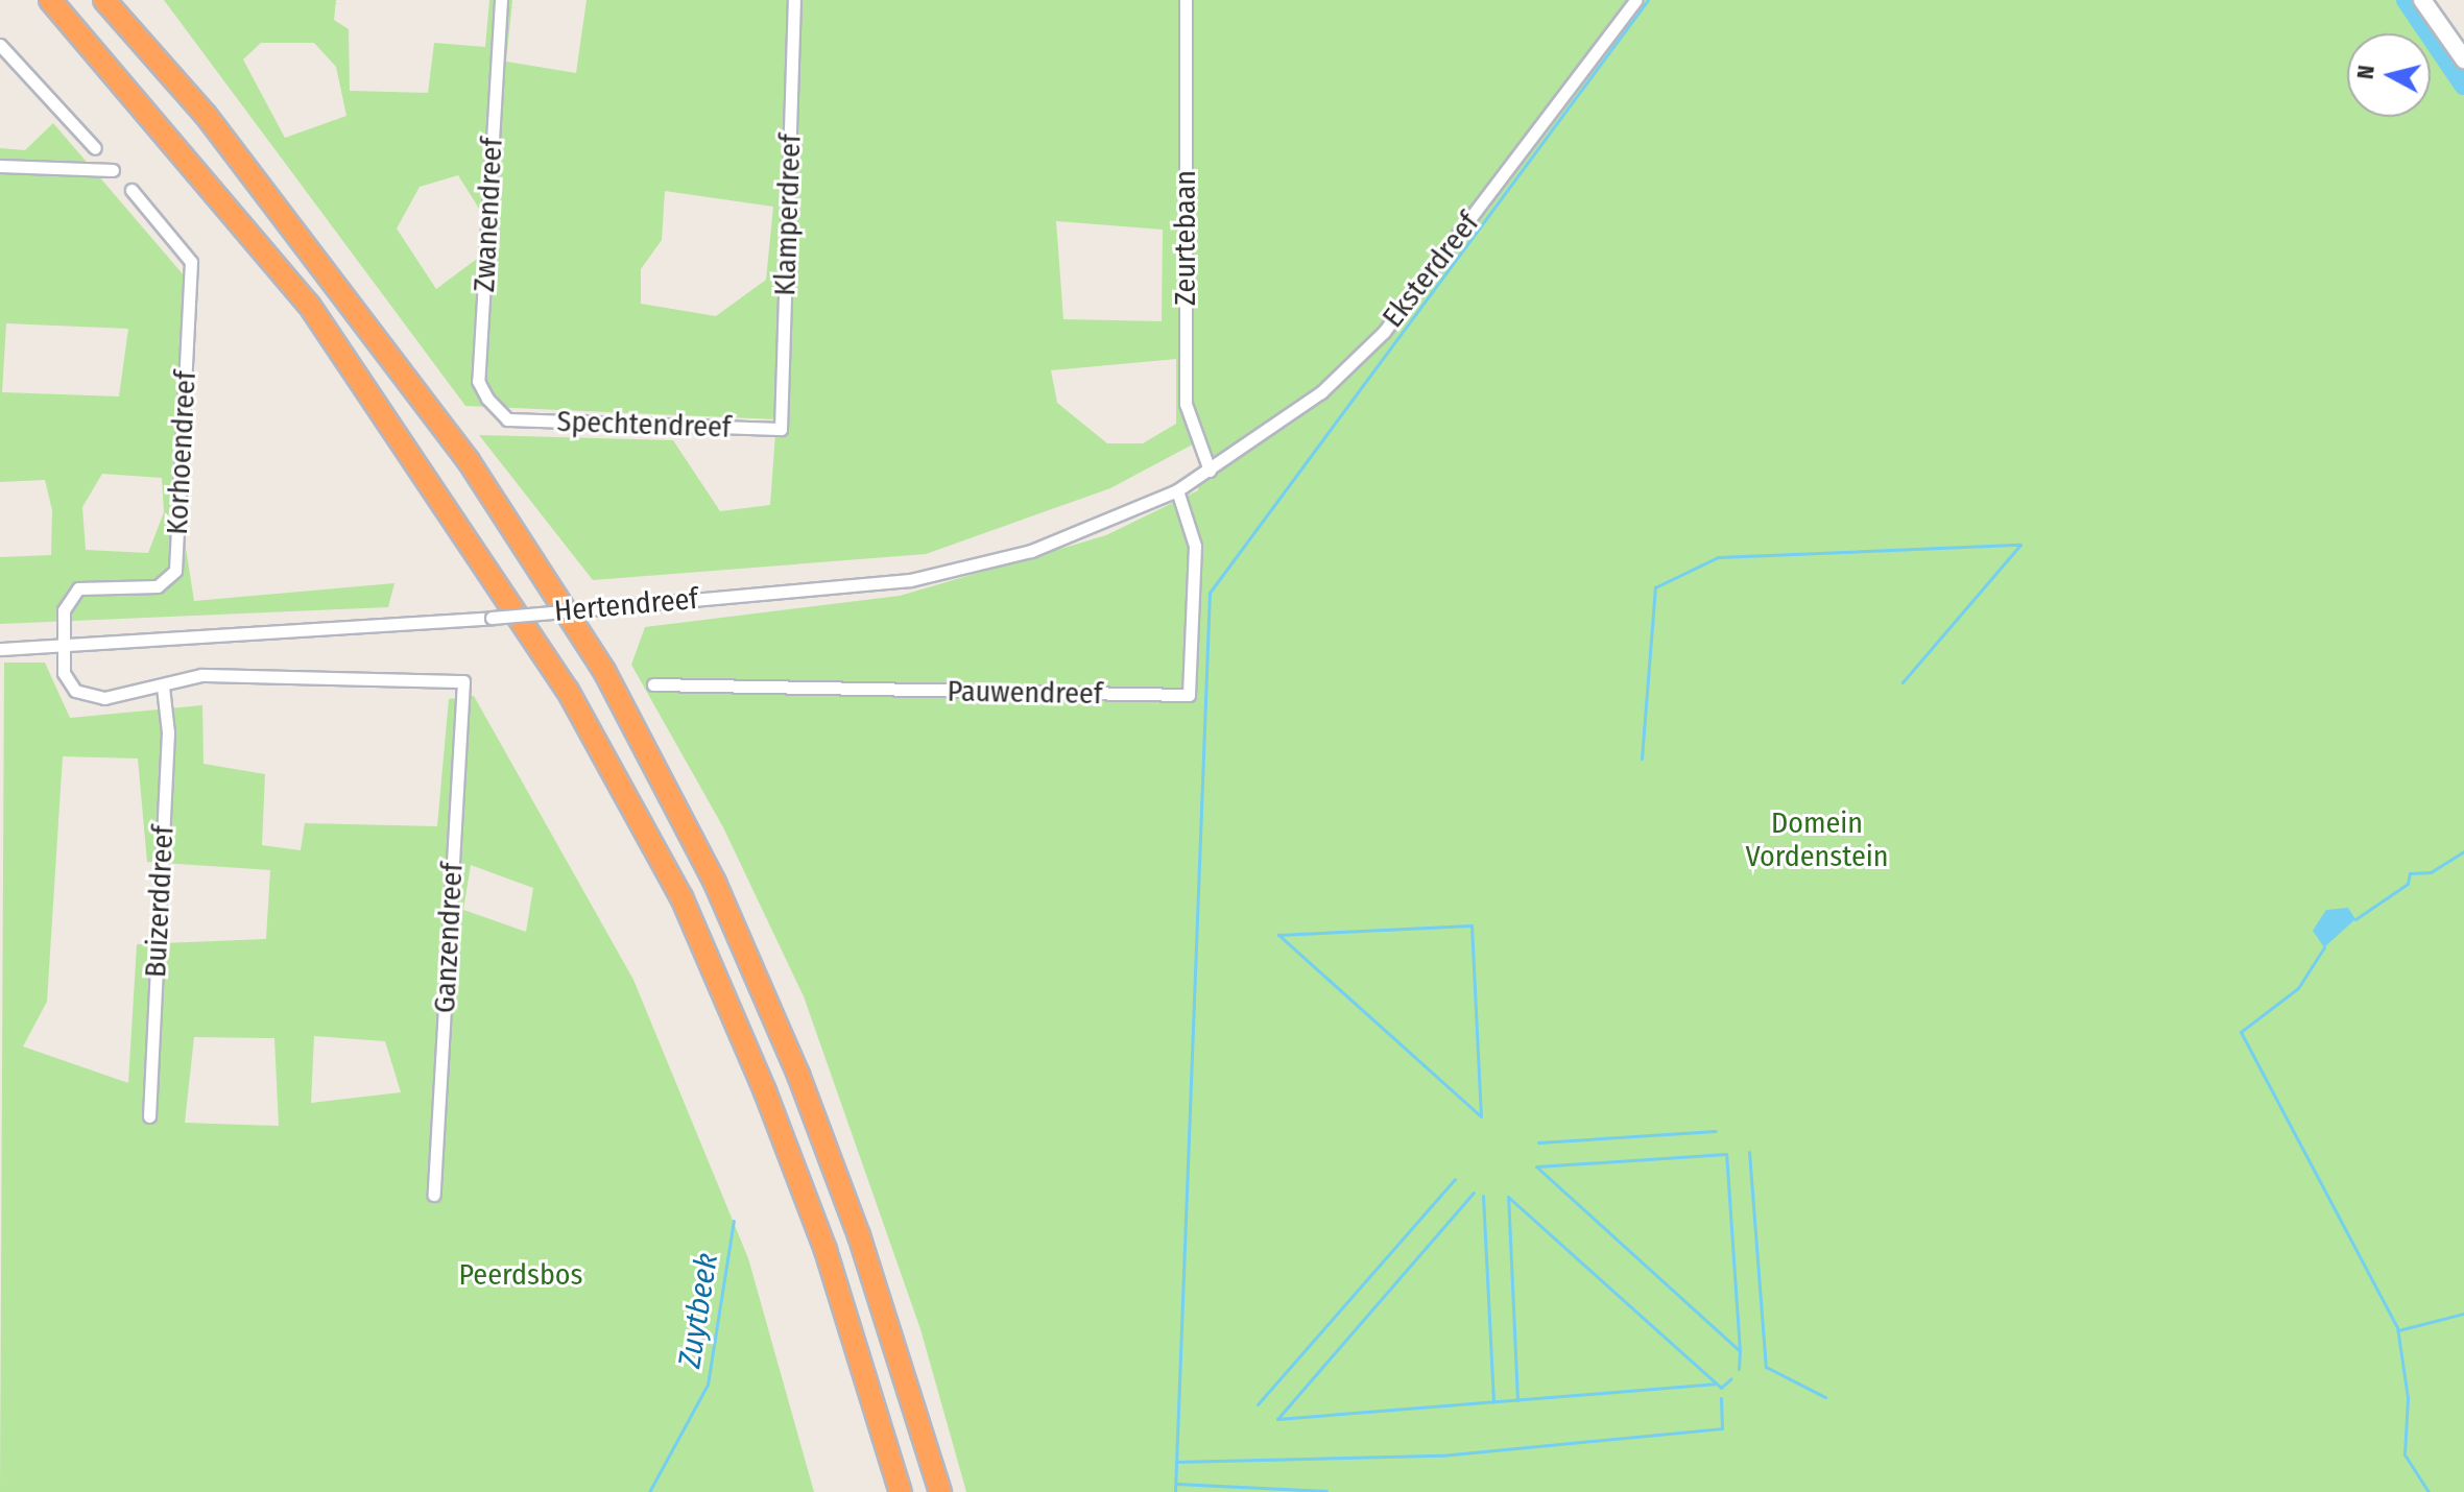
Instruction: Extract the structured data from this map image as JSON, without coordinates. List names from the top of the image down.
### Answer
{
  "streets": {
    "street": [
      "Zwanendreef",
      "Klamperdreef",
      "Zeurtebaan",
      "Eksterdreef",
      "Spechtendreef",
      "Korhoendreef",
      "Hertendreef",
      "Pauwendreef",
      "Buizerddreef",
      "Ganzendreef"
    ]
  },
  "crossings": [
    ["Zwanendreef", "Spechtendreef"],
    ["Klamperdreef", "Spechtendreef"],
    ["Zeurtebaan", "Eksterdreef"],
    ["Eksterdreef", "Hertendreef"],
    ["Eksterdreef", "Pauwendreef"],
    ["Korhoendreef", "Hertendreef"],
    ["Hertendreef", "Pauwendreef"],
    ["Buizerddreef", "Ganzendreef"]
  ],
  "water": ["Zuytbeek"],
  "parks": ["Domein Vordenstein", "Peerdsbos"],
  "north": "left"
}
